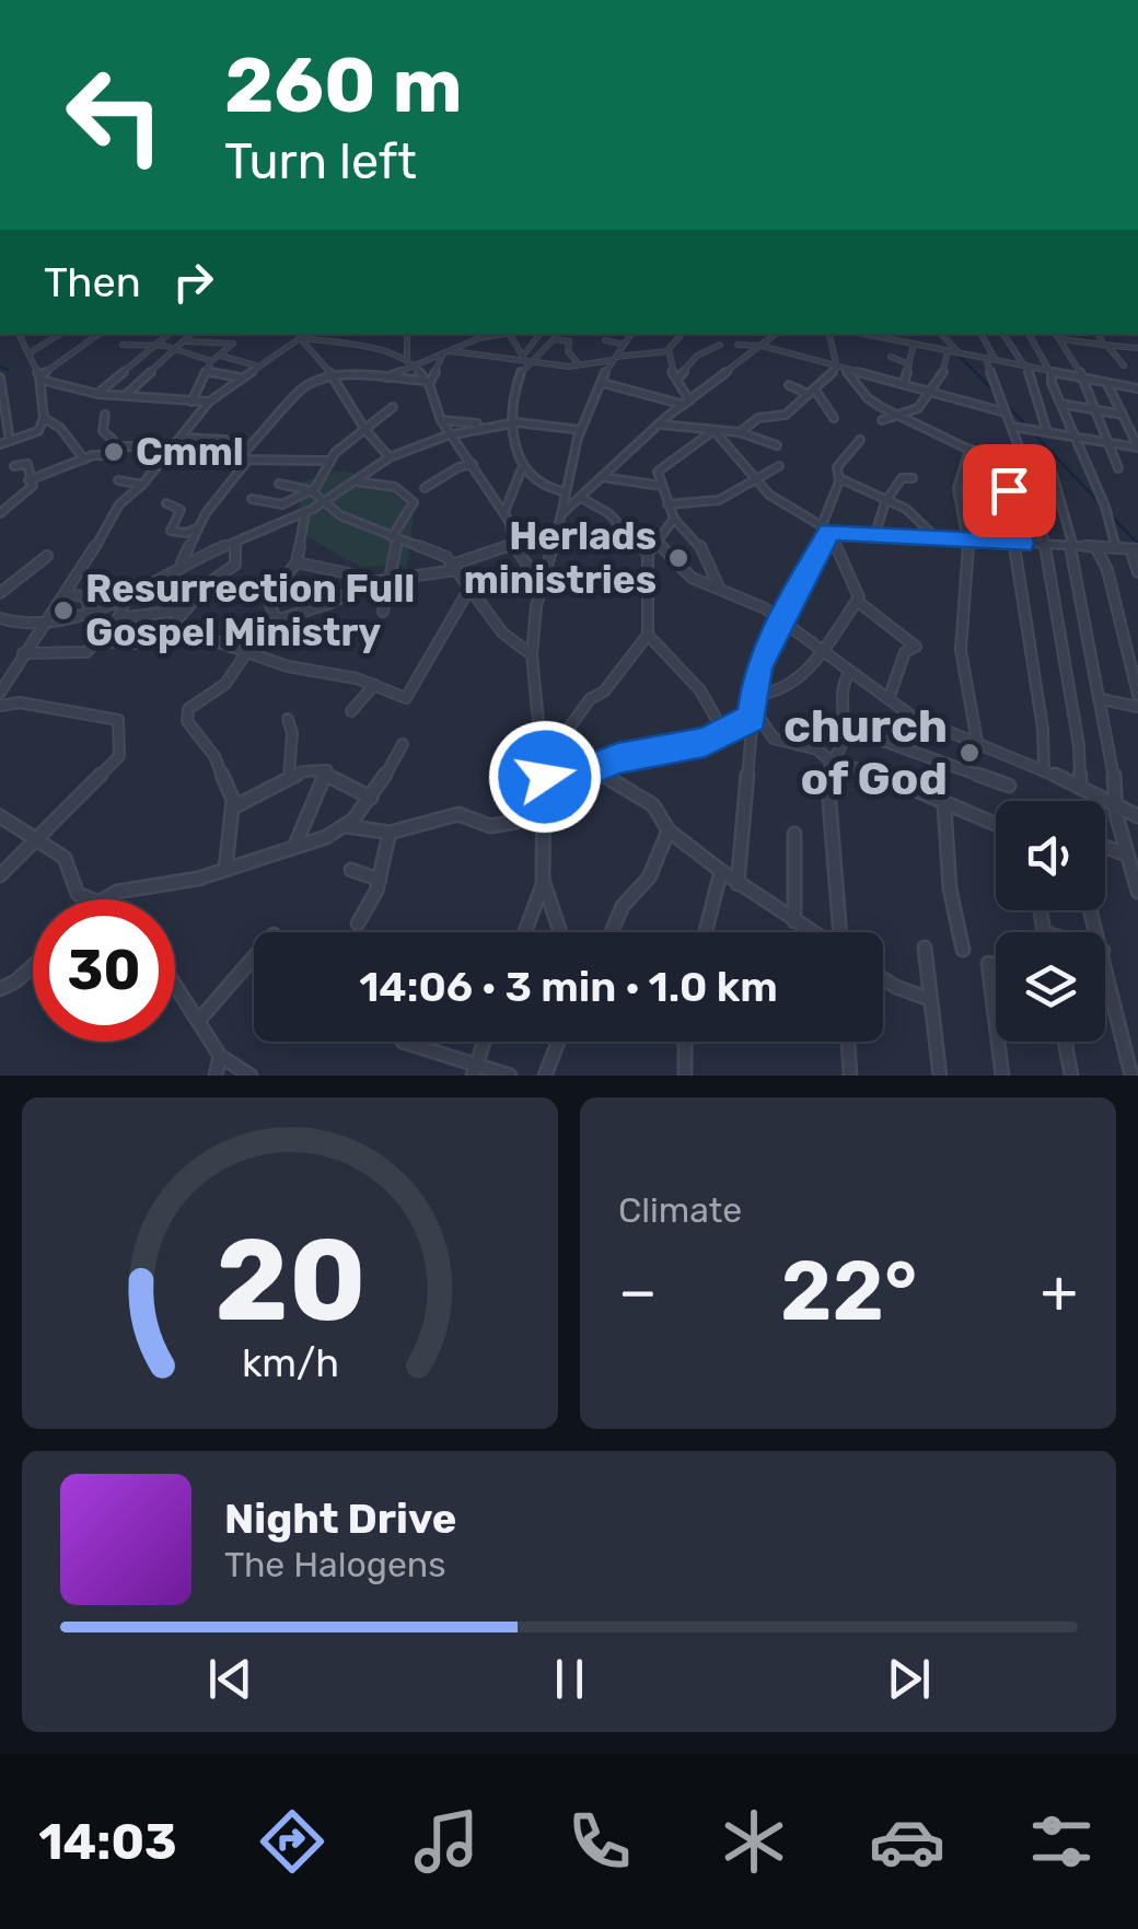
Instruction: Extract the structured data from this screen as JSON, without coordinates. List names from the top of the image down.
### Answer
{
  "places": [
    "Cmml",
    "Herlads ministries",
    "Resurrection Full Gospel Ministry",
    "church of God"
  ],
  "page": {
    "turn": ["260 m", "Turn left"],
    "then": "Then",
    "limit": "30",
    "trip": "14:06 · 3 min · 1.0 km",
    "tile": "Climate",
    "heat": ["−", "22°", "+"],
    "song": ["Night Drive", "The Halogens"],
    "tabs": "14:03",
    "gauge": ["20", "km/h"]
  }
}
